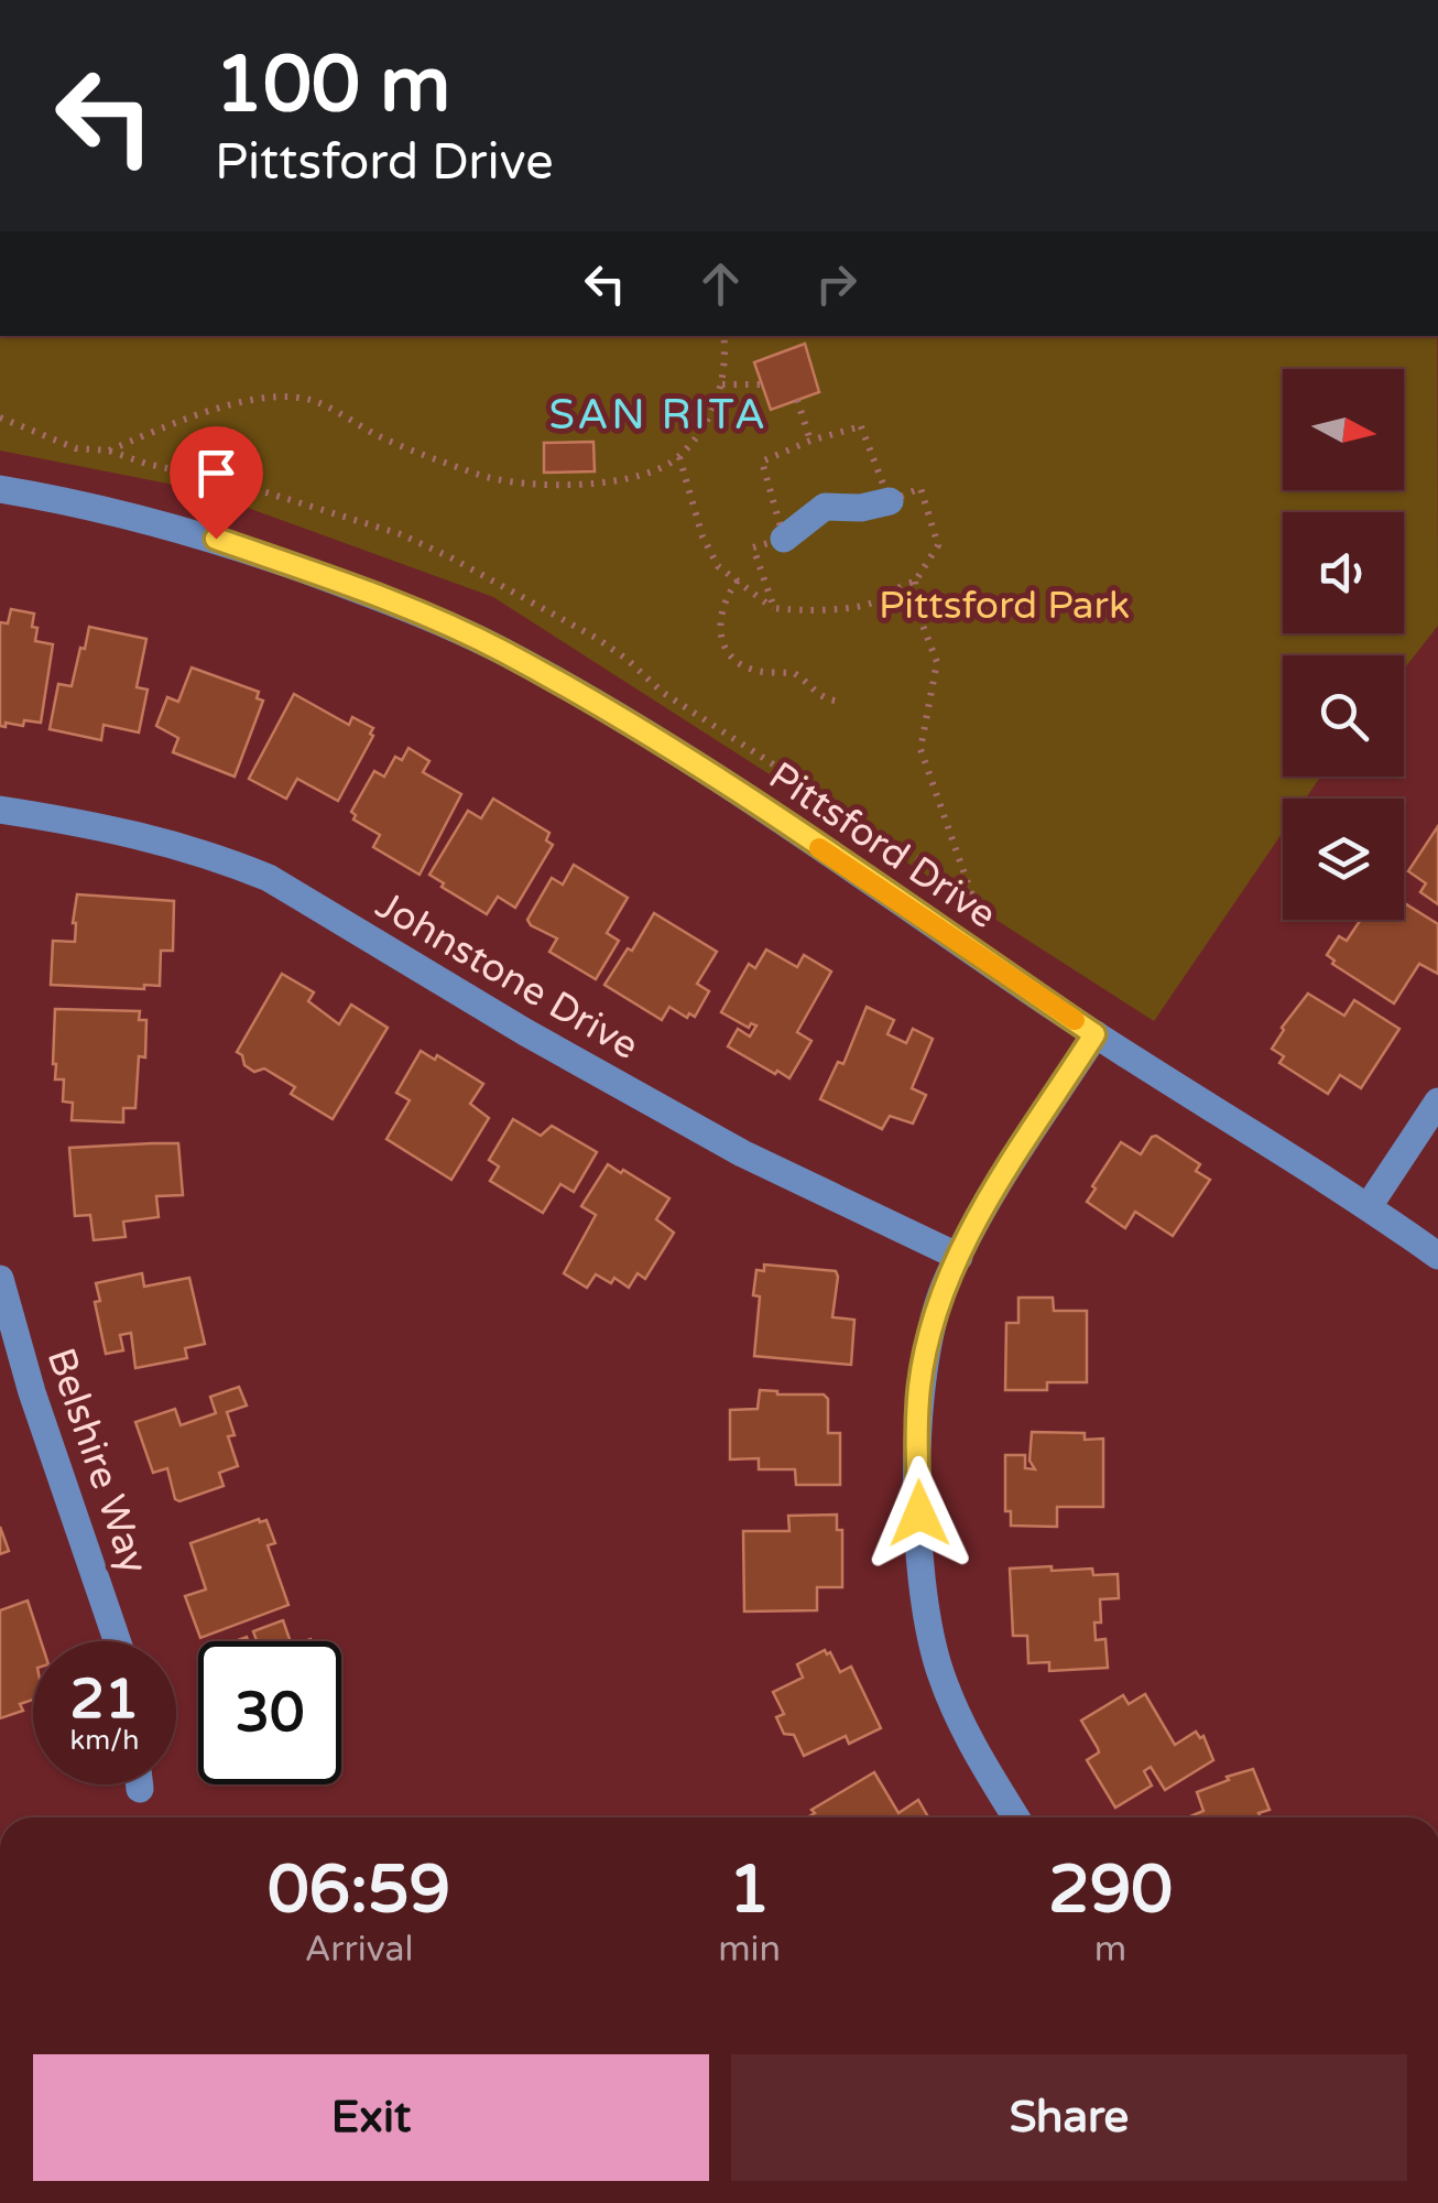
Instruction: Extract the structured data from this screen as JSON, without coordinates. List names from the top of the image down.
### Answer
{
  "streets": {
    "street": ["Pittsford Drive", "Johnstone Drive", "Belshire Way"]
  },
  "districts": ["SAN RITA"],
  "parks": ["Pittsford Park"],
  "north": "right",
  "page": {
    "turn": ["100 m", "Pittsford Drive"],
    "speed": "21 km/h",
    "limit": "30",
    "eta": [
      "06:59",
      "Arrival",
      "1",
      "min",
      "290",
      "m"
    ],
    "buttons": ["Exit", "Share"]
  }
}
